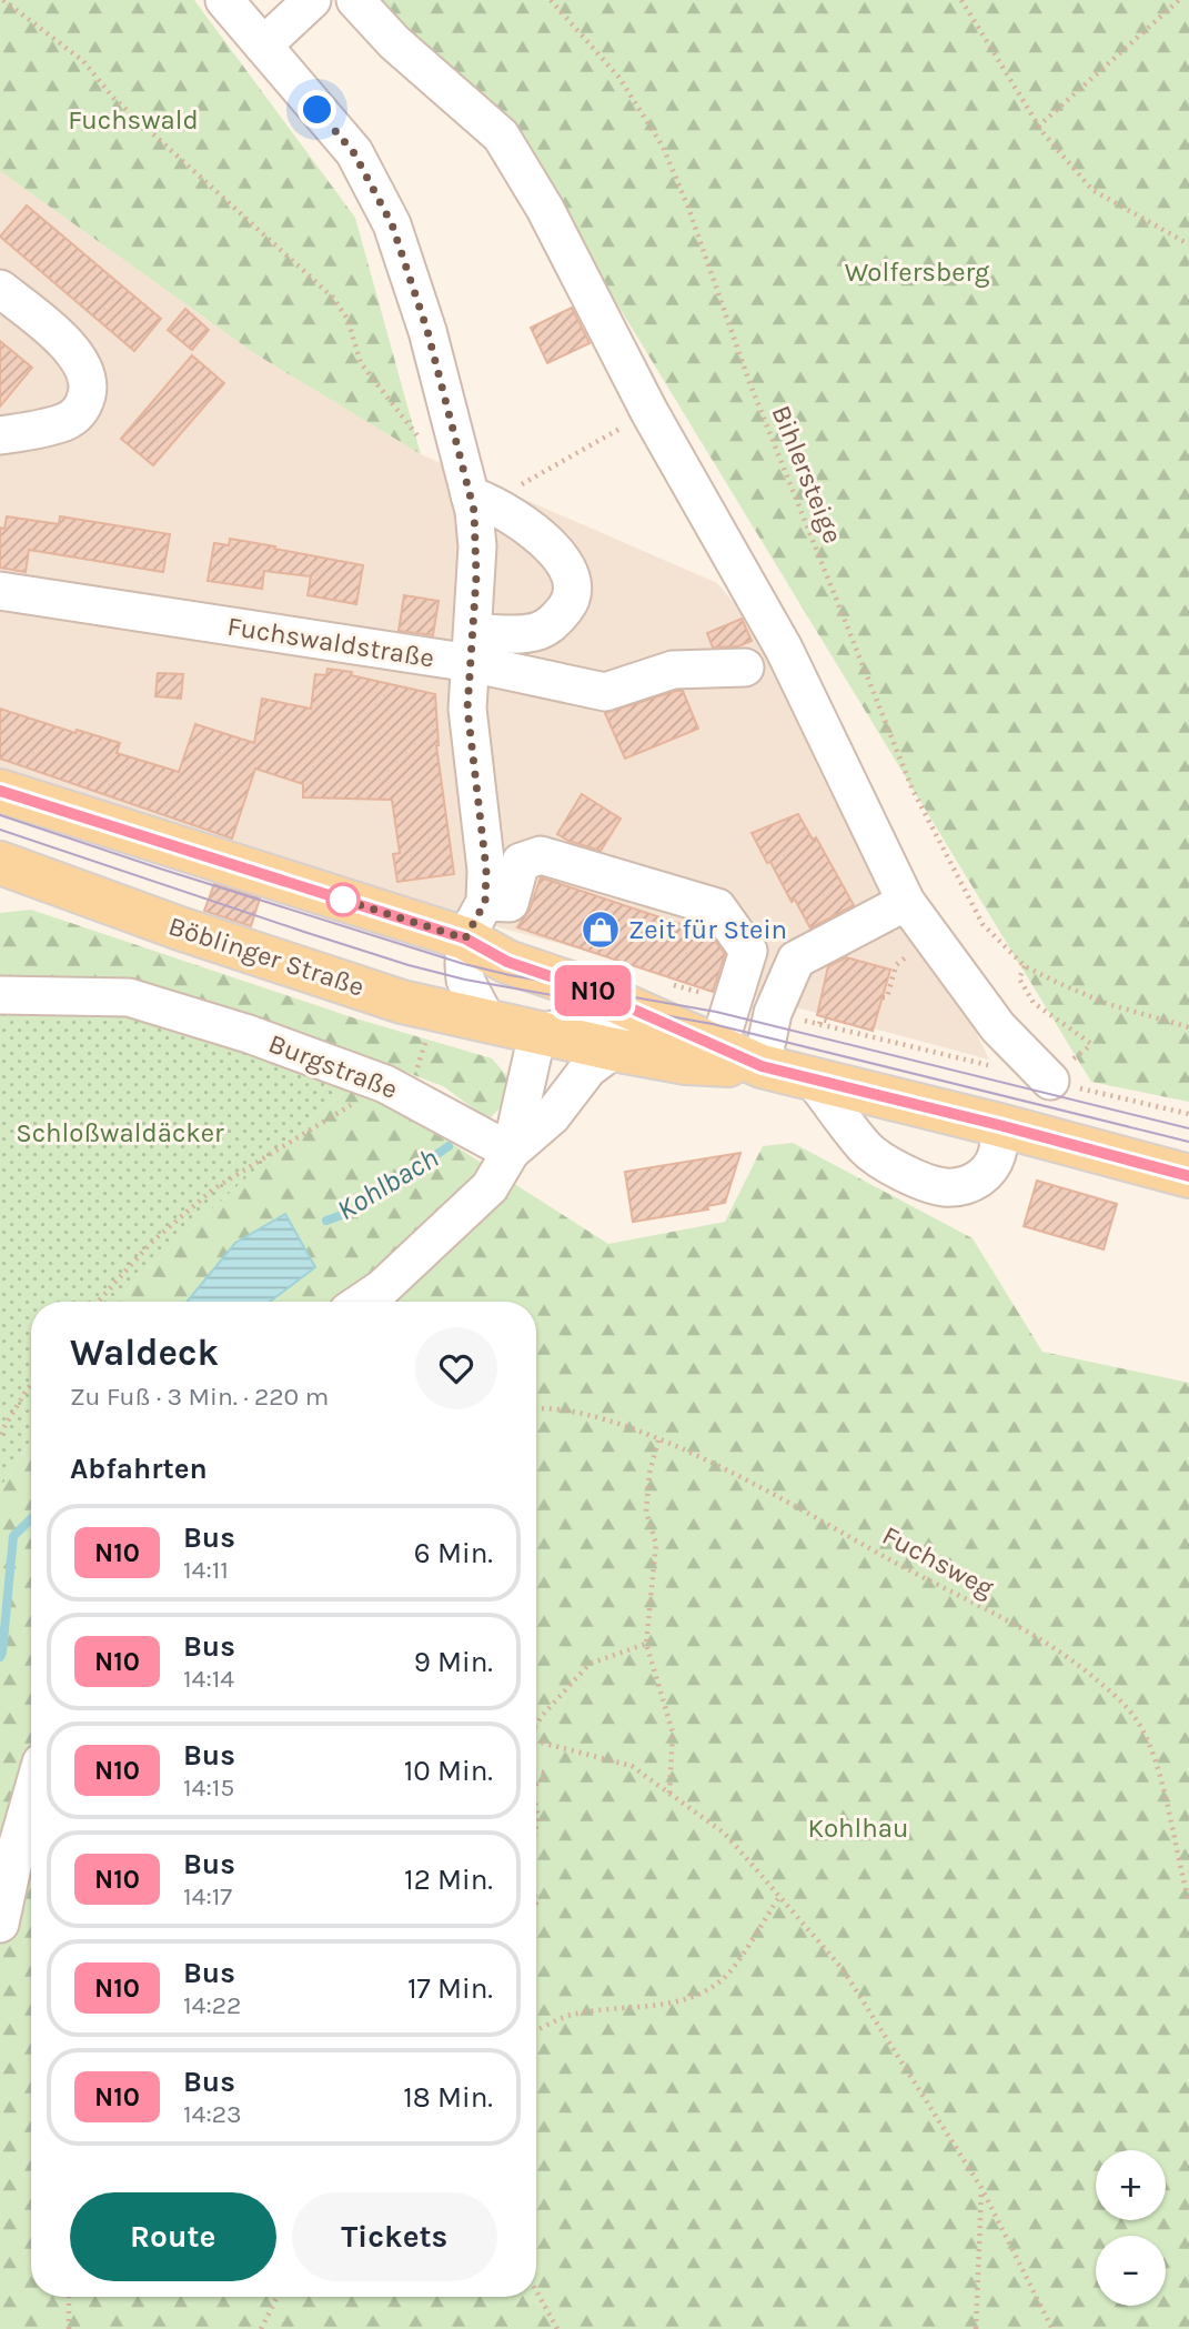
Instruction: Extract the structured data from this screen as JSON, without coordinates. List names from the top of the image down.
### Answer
{
  "streets": {
    "main road": ["Böblinger Straße"],
    "street": ["Fuchswaldstraße", "Burgstraße"],
    "path": ["Bihlersteige", "Fuchsweg"]
  },
  "crossings": [
    ["Fuchswaldstraße", "Böblinger Straße"]
  ],
  "water": ["Kohlbach"],
  "parks": [
    "Fuchswald",
    "Wolfersberg",
    "Schloßwaldäcker",
    "Kohlhau"
  ],
  "places": {
    "shop": ["Zeit für Stein"]
  },
  "lines": ["bus line N10"],
  "page": {
    "on_map": "N10",
    "heading": [
      ["Waldeck", "Zu Fuß · 3 Min. · 220 m"],
      "Abfahrten"
    ],
    "list": [
      {
        "mark": "N10",
        "name": "Bus",
        "note": "14:11",
        "value": "6 Min."
      },
      {
        "mark": "N10",
        "name": "Bus",
        "note": "14:14",
        "value": "9 Min."
      },
      {
        "mark": "N10",
        "name": "Bus",
        "note": "14:15",
        "value": "10 Min."
      },
      {
        "mark": "N10",
        "name": "Bus",
        "note": "14:17",
        "value": "12 Min."
      },
      {
        "mark": "N10",
        "name": "Bus",
        "note": "14:22",
        "value": "17 Min."
      },
      {
        "mark": "N10",
        "name": "Bus",
        "note": "14:23",
        "value": "18 Min."
      }
    ],
    "map_buttons": ["+", "−"],
    "buttons": ["Route", "Tickets"]
  }
}
